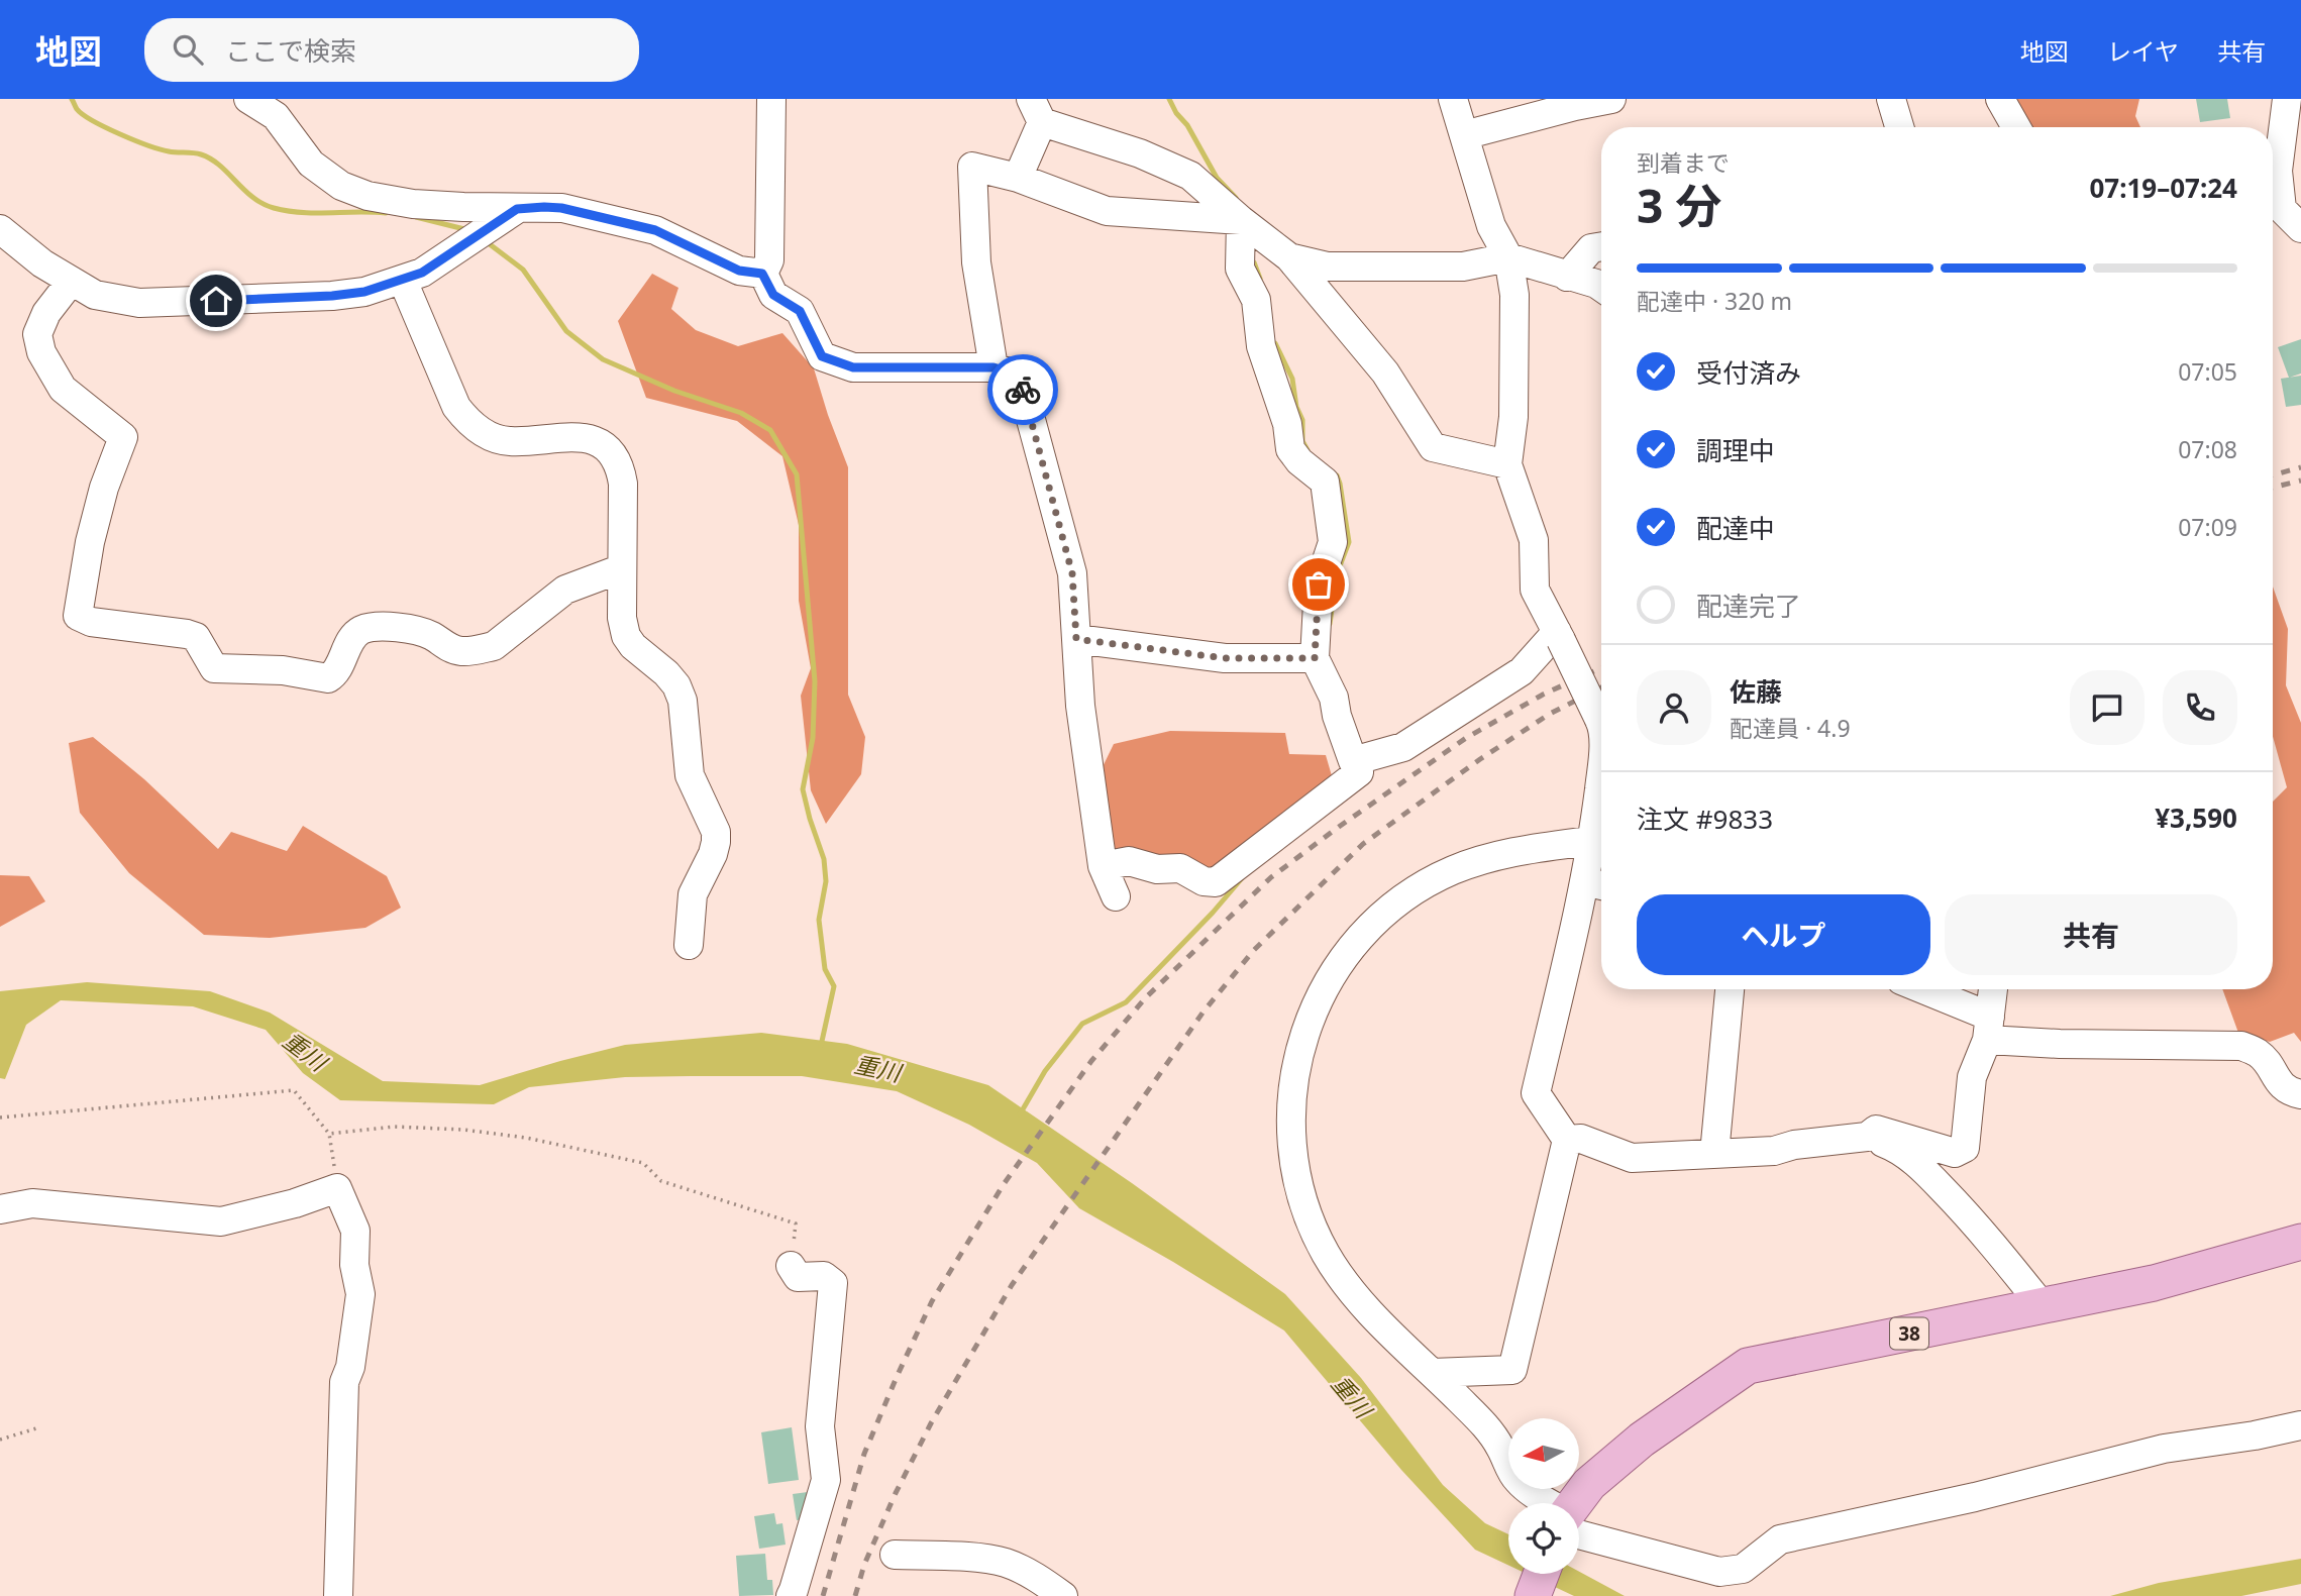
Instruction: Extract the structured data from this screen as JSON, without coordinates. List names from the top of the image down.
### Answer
{
  "streets": {
    "main road": ["38"]
  },
  "water": ["重川"],
  "north": "left",
  "page": {
    "header": "地図",
    "search": "ここで検索",
    "nav": ["地図", "レイヤ", "共有"],
    "heading": ["3 分", "到着まで", "07:19–07:24"],
    "panel": [
      "佐藤",
      "配達員 · 4.9",
      "注文 #9833",
      "¥3,590"
    ],
    "bar": "配達中 · 320 m",
    "list": [
      ["受付済み", "07:05"],
      ["調理中", "07:08"],
      ["配達中", "07:09"],
      "配達完了"
    ],
    "buttons": ["ヘルプ", "共有"]
  }
}
